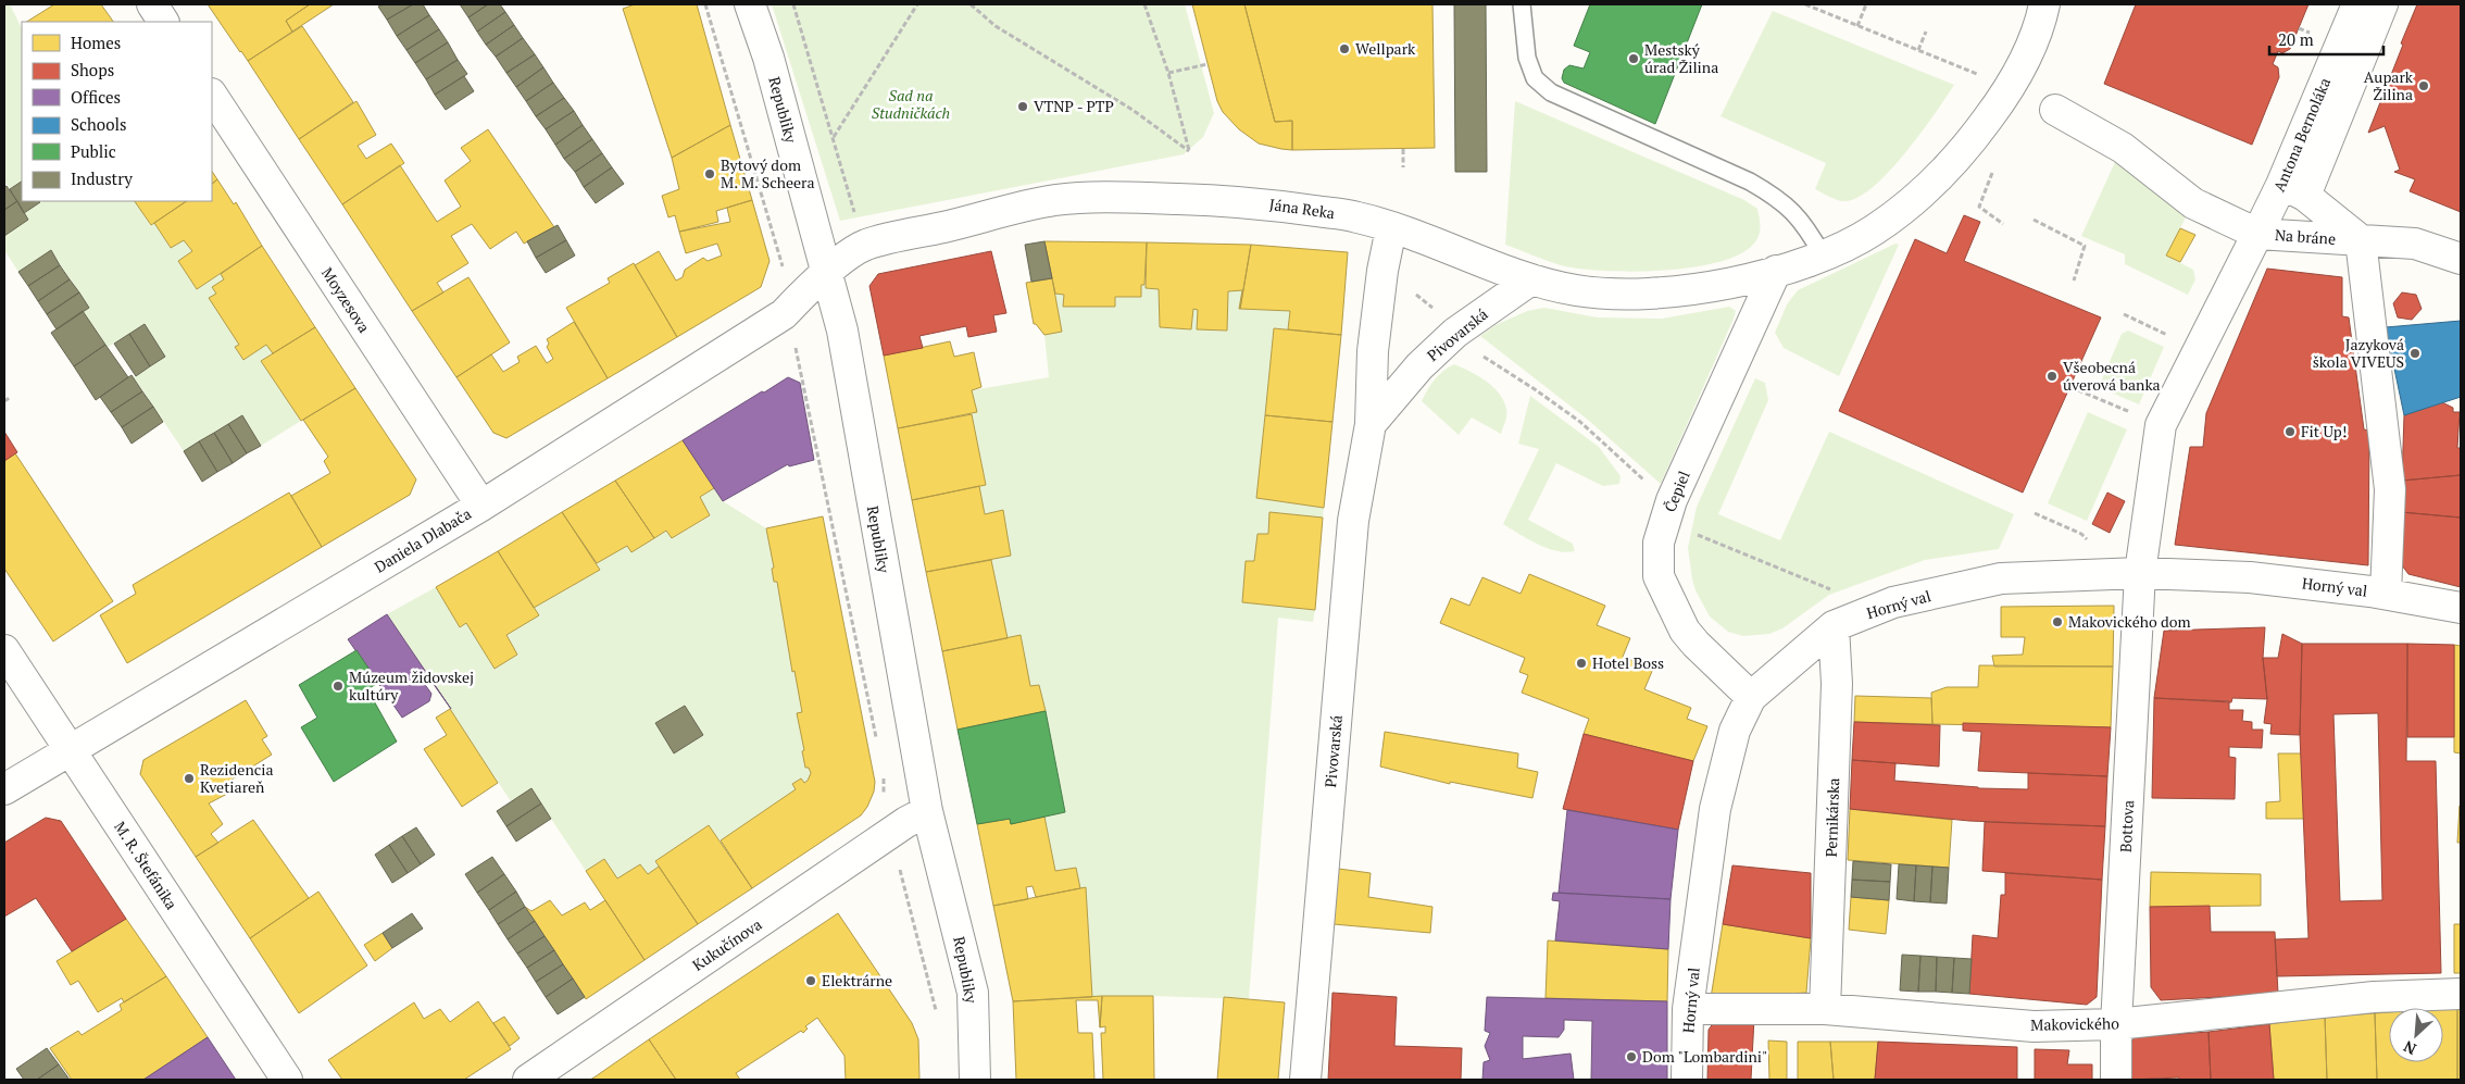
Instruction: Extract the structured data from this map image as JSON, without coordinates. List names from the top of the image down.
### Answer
{
  "streets": {
    "street": [
      "Republiky",
      "Antona Bernoláka",
      "Jána Reka",
      "Na bráne",
      "Moyzesova",
      "Pivovarská",
      "Čepiel",
      "Daniela Dlabača",
      "Horný val",
      "Pernikárska",
      "Bottova",
      "M. R. Štefánika",
      "Kukučínova",
      "Makovického"
    ]
  },
  "crossings": [
    ["Republiky", "Jána Reka"],
    ["Republiky", "Daniela Dlabača"],
    ["Republiky", "Kukučínova"],
    ["Antona Bernoláka", "Na bráne"],
    ["Jána Reka", "Pivovarská"],
    ["Jána Reka", "Čepiel"],
    ["Jána Reka", "Daniela Dlabača"],
    ["Na bráne", "Horný val"],
    ["Na bráne", "Bottova"],
    ["Moyzesova", "Daniela Dlabača"],
    ["Čepiel", "Horný val"],
    ["Daniela Dlabača", "M. R. Štefánika"],
    ["Horný val", "Pernikárska"],
    ["Horný val", "Bottova"],
    ["Horný val", "Makovického"],
    ["Pernikárska", "Makovického"],
    ["Bottova", "Makovického"]
  ],
  "parks": ["Sad na Studničkách"],
  "places": [
    "Wellpark",
    "Mestský úrad Žilina",
    "Aupark Žilina",
    "VTNP - PTP",
    "Bytový dom M. M. Scheera",
    "Jazyková škola VIVEUS",
    "Všeobecná úverová banka",
    "Fit Up!",
    "Makovického dom",
    "Hotel Boss",
    "Múzeum židovskej kultúry",
    "Rezidencia Kvetiareň",
    "Elektrárne",
    "Dom \"Lombardini\""
  ],
  "legend": [
    "Homes",
    "Shops",
    "Offices",
    "Schools",
    "Public",
    "Industry"
  ],
  "scale_bar": "20 m",
  "north": "bottom left"
}
